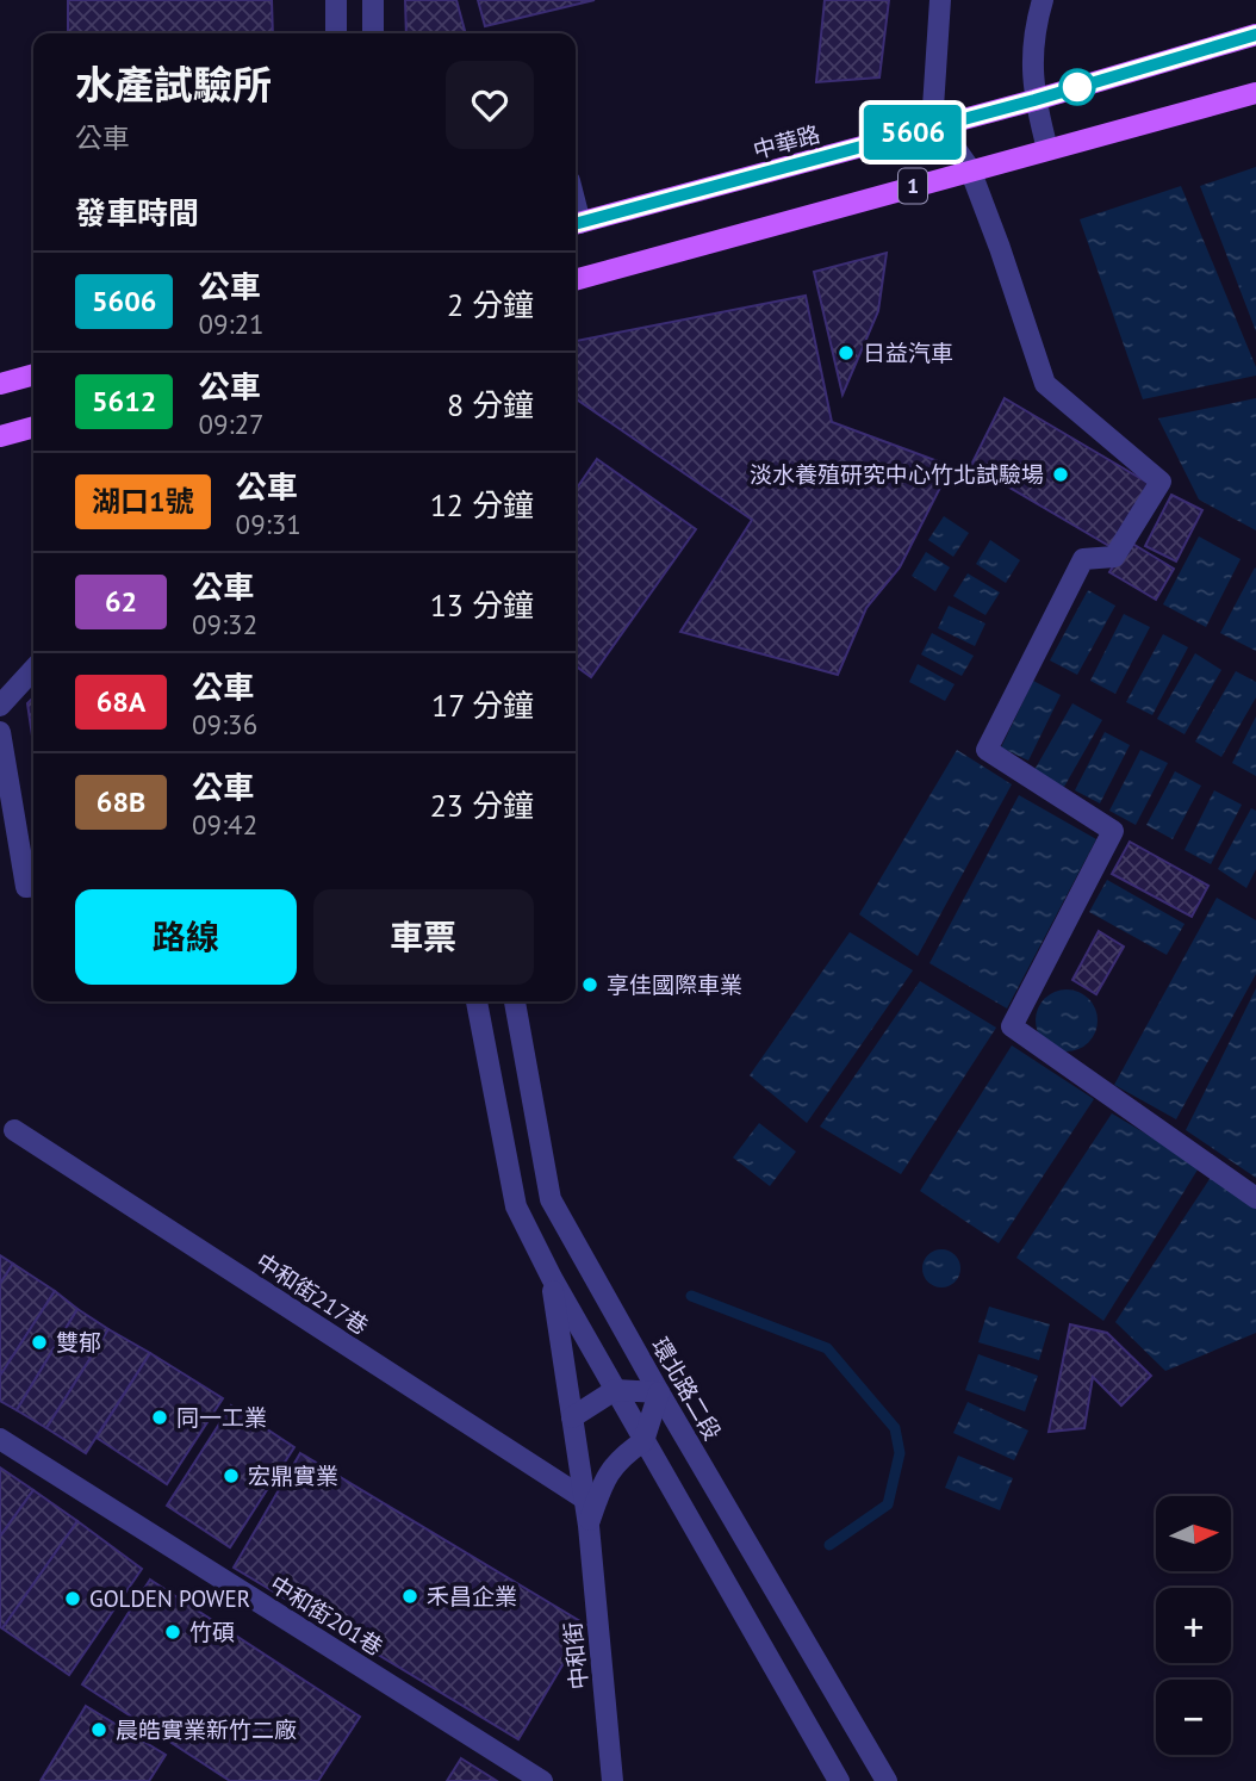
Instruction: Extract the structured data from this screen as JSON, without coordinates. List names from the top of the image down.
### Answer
{
  "streets": {
    "main road": ["中華路", "1"],
    "street": [
      "中和街217巷",
      "環北路二段",
      "中和街201巷",
      "中和街"
    ]
  },
  "crossings": [
    ["中和街217巷", "中和街"]
  ],
  "places": [
    "日益汽車",
    "淡水養殖研究中心竹北試驗場",
    "享佳國際車業",
    "雙郁",
    "同一工業",
    "宏鼎實業",
    "禾昌企業",
    "GOLDEN POWER",
    "竹碩",
    "晨皓實業新竹二廠"
  ],
  "lines": ["bus line 5606"],
  "north": "right",
  "page": {
    "on_map": "5606",
    "heading": [
      ["水產試驗所", "公車"],
      "發車時間"
    ],
    "list": [
      {
        "mark": "5606",
        "name": "公車",
        "note": "09:21",
        "value": "2 分鐘"
      },
      {
        "mark": "5612",
        "name": "公車",
        "note": "09:27",
        "value": "8 分鐘"
      },
      {
        "mark": "湖口1號",
        "name": "公車",
        "note": "09:31",
        "value": "12 分鐘"
      },
      {
        "mark": "62",
        "name": "公車",
        "note": "09:32",
        "value": "13 分鐘"
      },
      {
        "mark": "68A",
        "name": "公車",
        "note": "09:36",
        "value": "17 分鐘"
      },
      {
        "mark": "68B",
        "name": "公車",
        "note": "09:42",
        "value": "23 分鐘"
      }
    ],
    "buttons": ["路線", "車票"],
    "map_buttons": ["+", "−"]
  }
}
